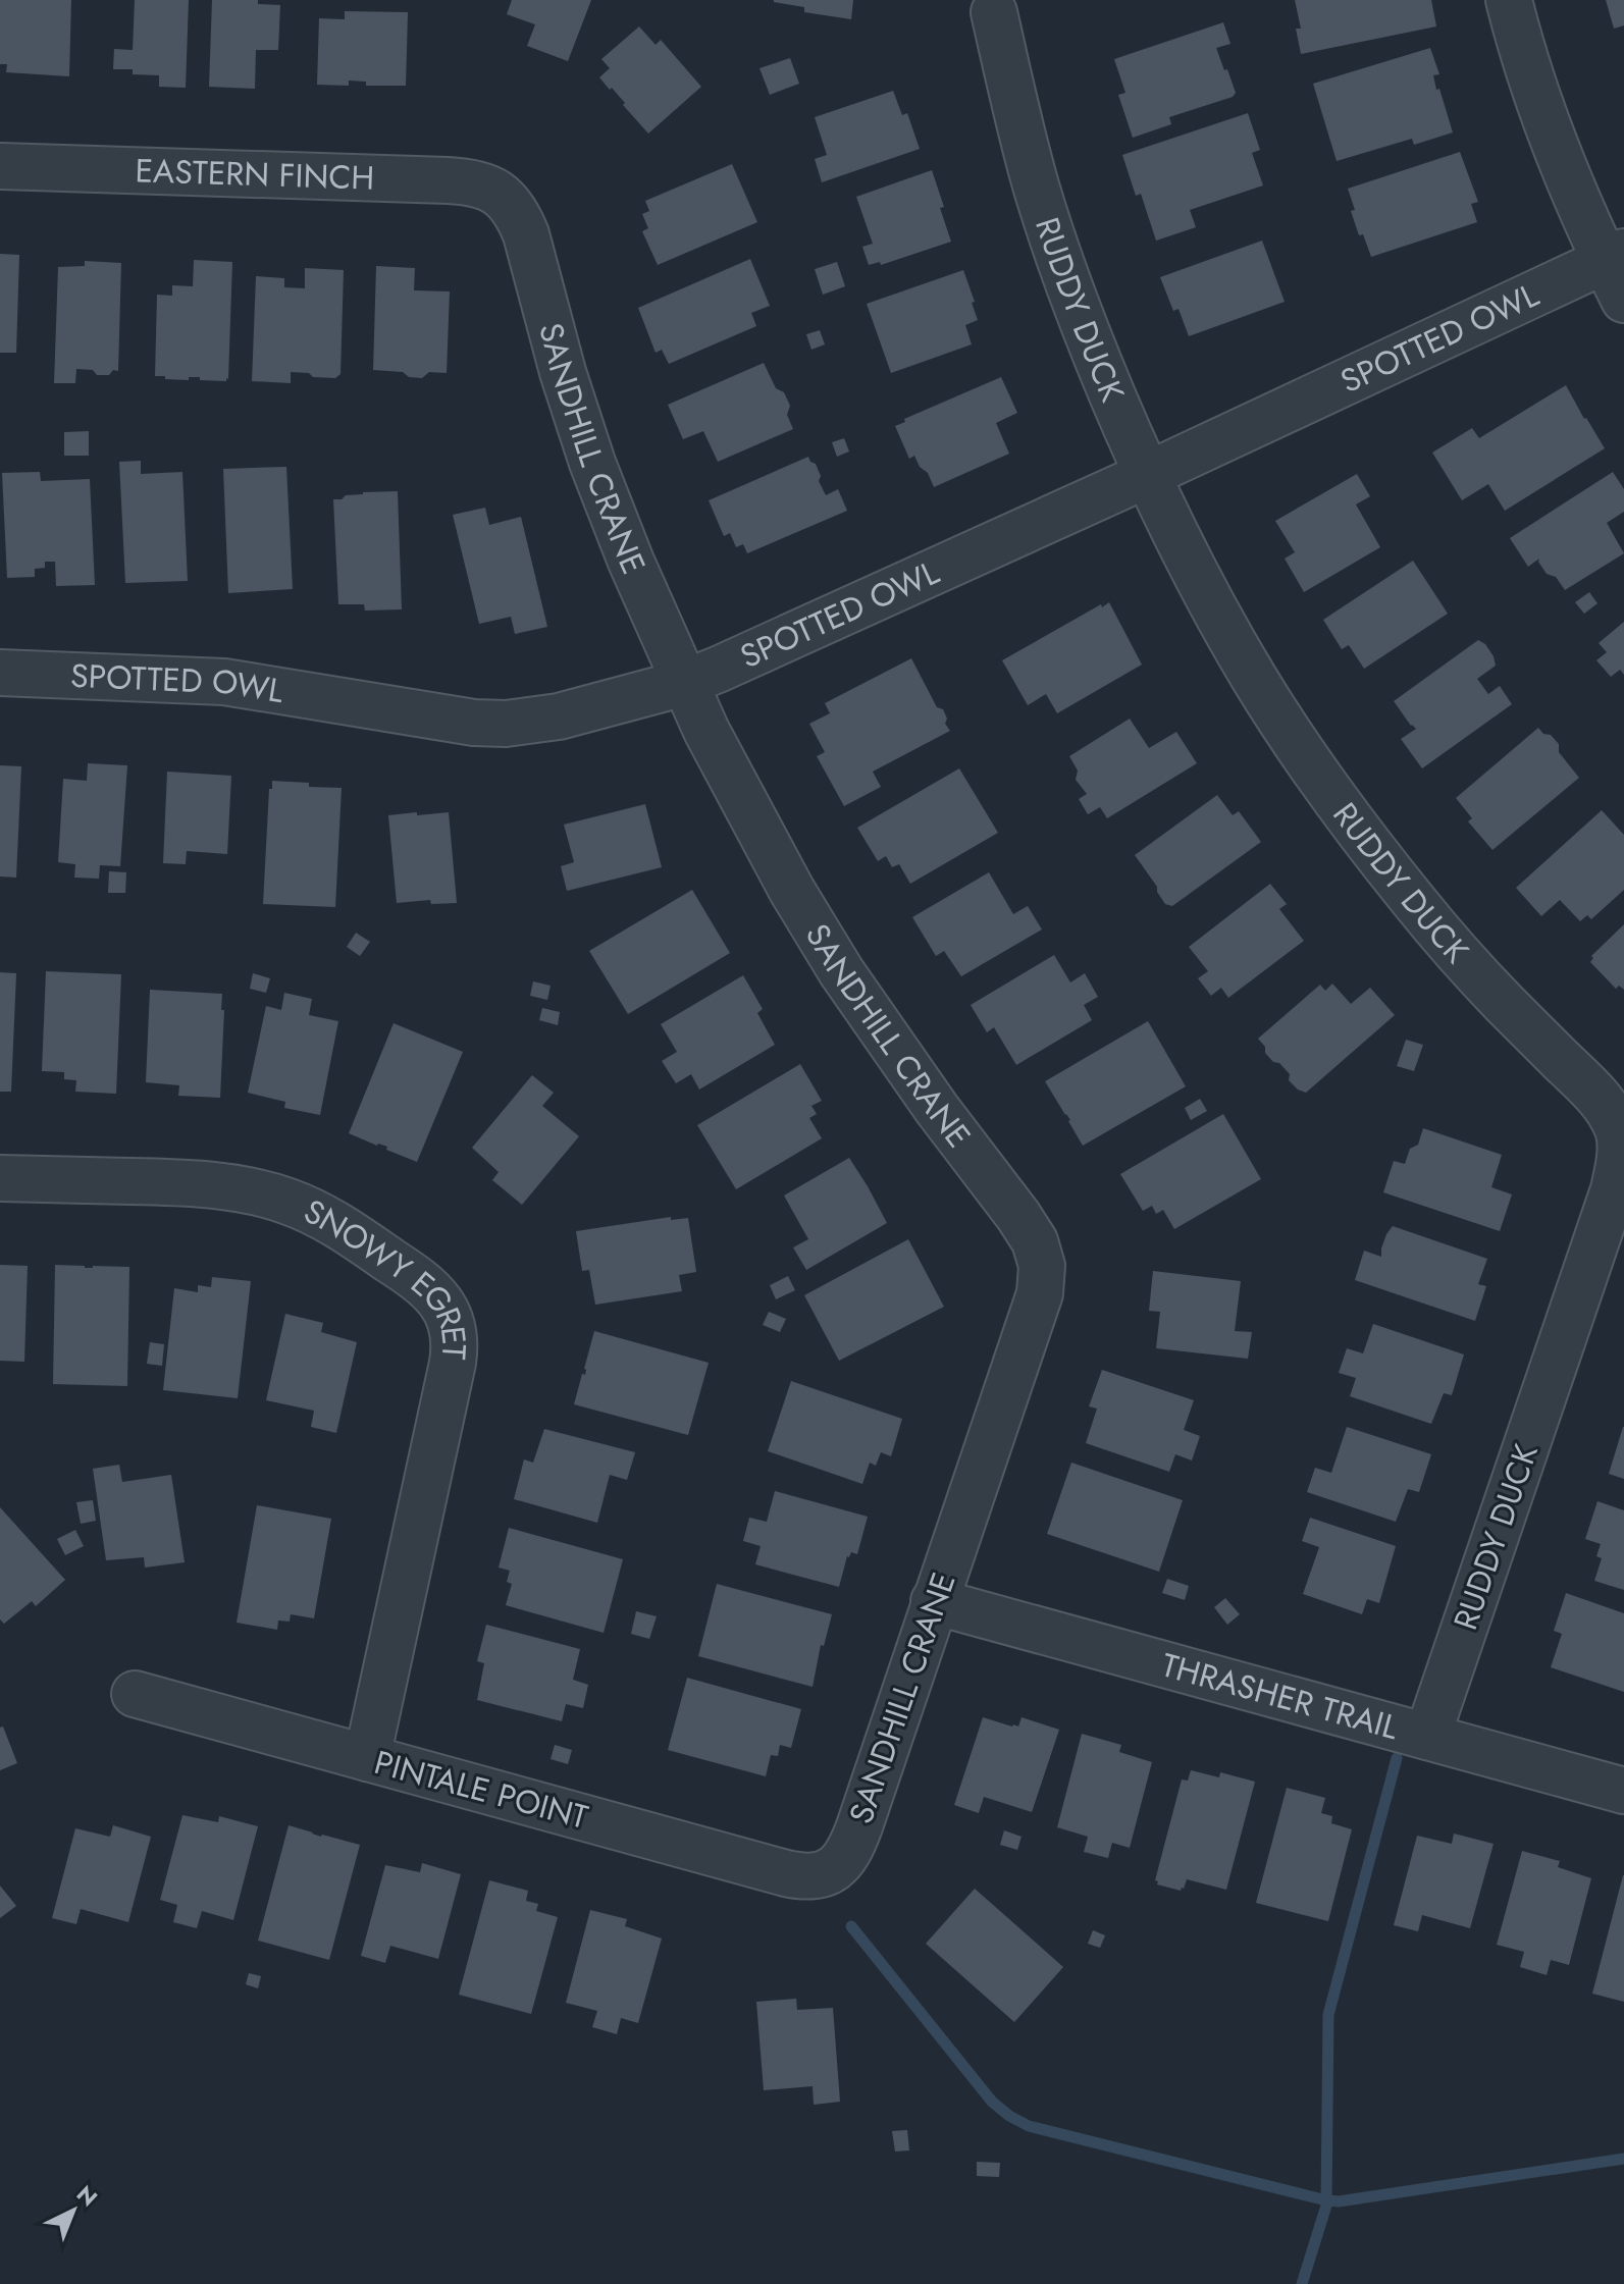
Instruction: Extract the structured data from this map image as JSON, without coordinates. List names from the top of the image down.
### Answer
{
  "streets": {
    "street": [
      "EASTERN FINCH",
      "RUDDY DUCK",
      "SPOTTED OWL",
      "SANDHILL CRANE",
      "SNOWY EGRET",
      "THRASHER TRAIL",
      "PINTALE POINT"
    ]
  },
  "crossings": [
    ["EASTERN FINCH", "SANDHILL CRANE"],
    ["RUDDY DUCK", "SPOTTED OWL"],
    ["RUDDY DUCK", "THRASHER TRAIL"],
    ["SPOTTED OWL", "SANDHILL CRANE"],
    ["SANDHILL CRANE", "THRASHER TRAIL"],
    ["SANDHILL CRANE", "PINTALE POINT"],
    ["SNOWY EGRET", "PINTALE POINT"]
  ],
  "north": "top right"
}
